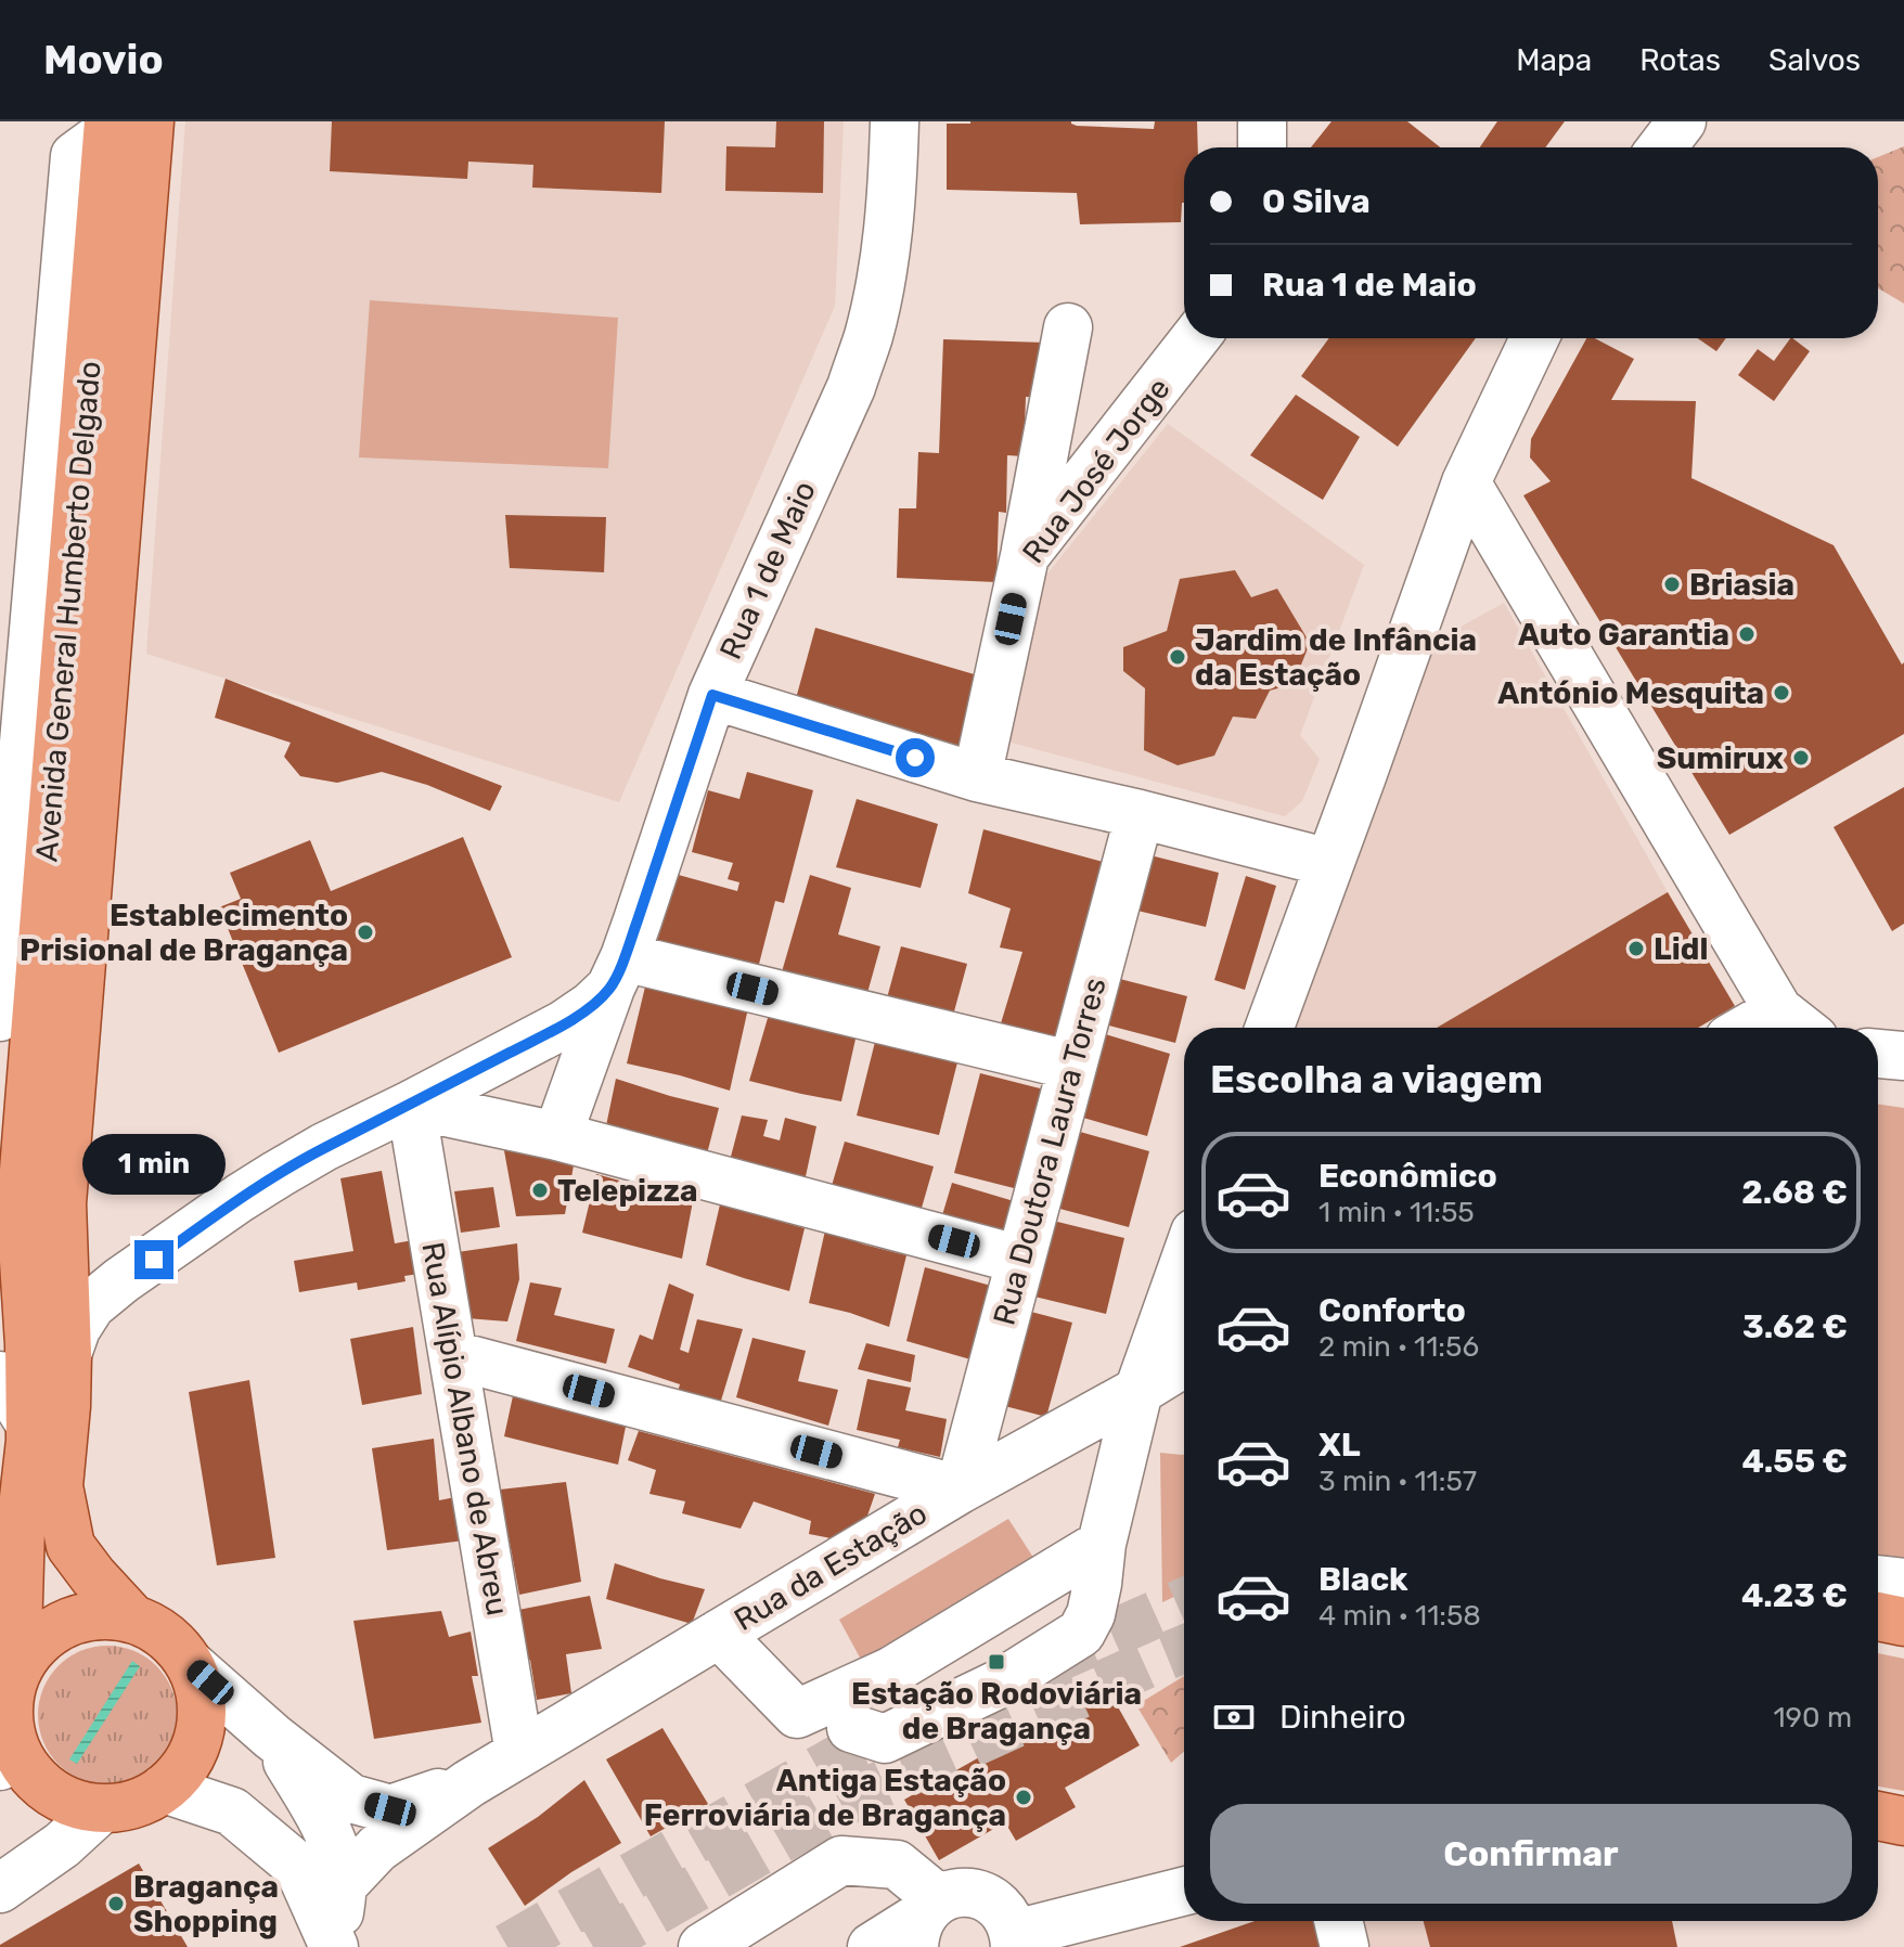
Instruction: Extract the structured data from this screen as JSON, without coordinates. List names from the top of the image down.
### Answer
{
  "streets": {
    "main road": ["Avenida General Humberto Delgado"],
    "street": [
      "Rua José Jorge",
      "Rua 1 de Maio",
      "Rua Doutora Laura Torres",
      "Rua Alípio Albano de Abreu",
      "Rua da Estação"
    ]
  },
  "crossings": [
    ["Rua Doutora Laura Torres", "Rua da Estação"],
    ["Rua Alípio Albano de Abreu", "Rua da Estação"]
  ],
  "places": {
    "other": [
      "Briasia",
      "Auto Garantia",
      "Jardim de Infância da Estação",
      "António Mesquita",
      "Sumirux",
      "Establecimento Prisional de Bragança",
      "Lidl",
      "Telepizza",
      "Antiga Estação Ferroviária de Bragança",
      "Bragança Shopping"
    ],
    "transit": ["Estação Rodoviária de Bragança"]
  },
  "page": {
    "header": "Movio",
    "nav": ["Mapa", "Rotas", "Salvos"],
    "banner": ["O Silva", "Rua 1 de Maio"],
    "heading": "Escolha a viagem",
    "list": [
      {
        "name": "Econômico",
        "note": "1 min · 11:55",
        "value": "2.68 €"
      },
      {
        "name": "Conforto",
        "note": "2 min · 11:56",
        "value": "3.62 €"
      },
      {
        "name": "XL",
        "note": "3 min · 11:57",
        "value": "4.55 €"
      },
      {
        "name": "Black",
        "note": "4 min · 11:58",
        "value": "4.23 €"
      }
    ],
    "bubble": "1 min",
    "pay": ["Dinheiro", "190 m"],
    "buttons": "Confirmar"
  }
}
